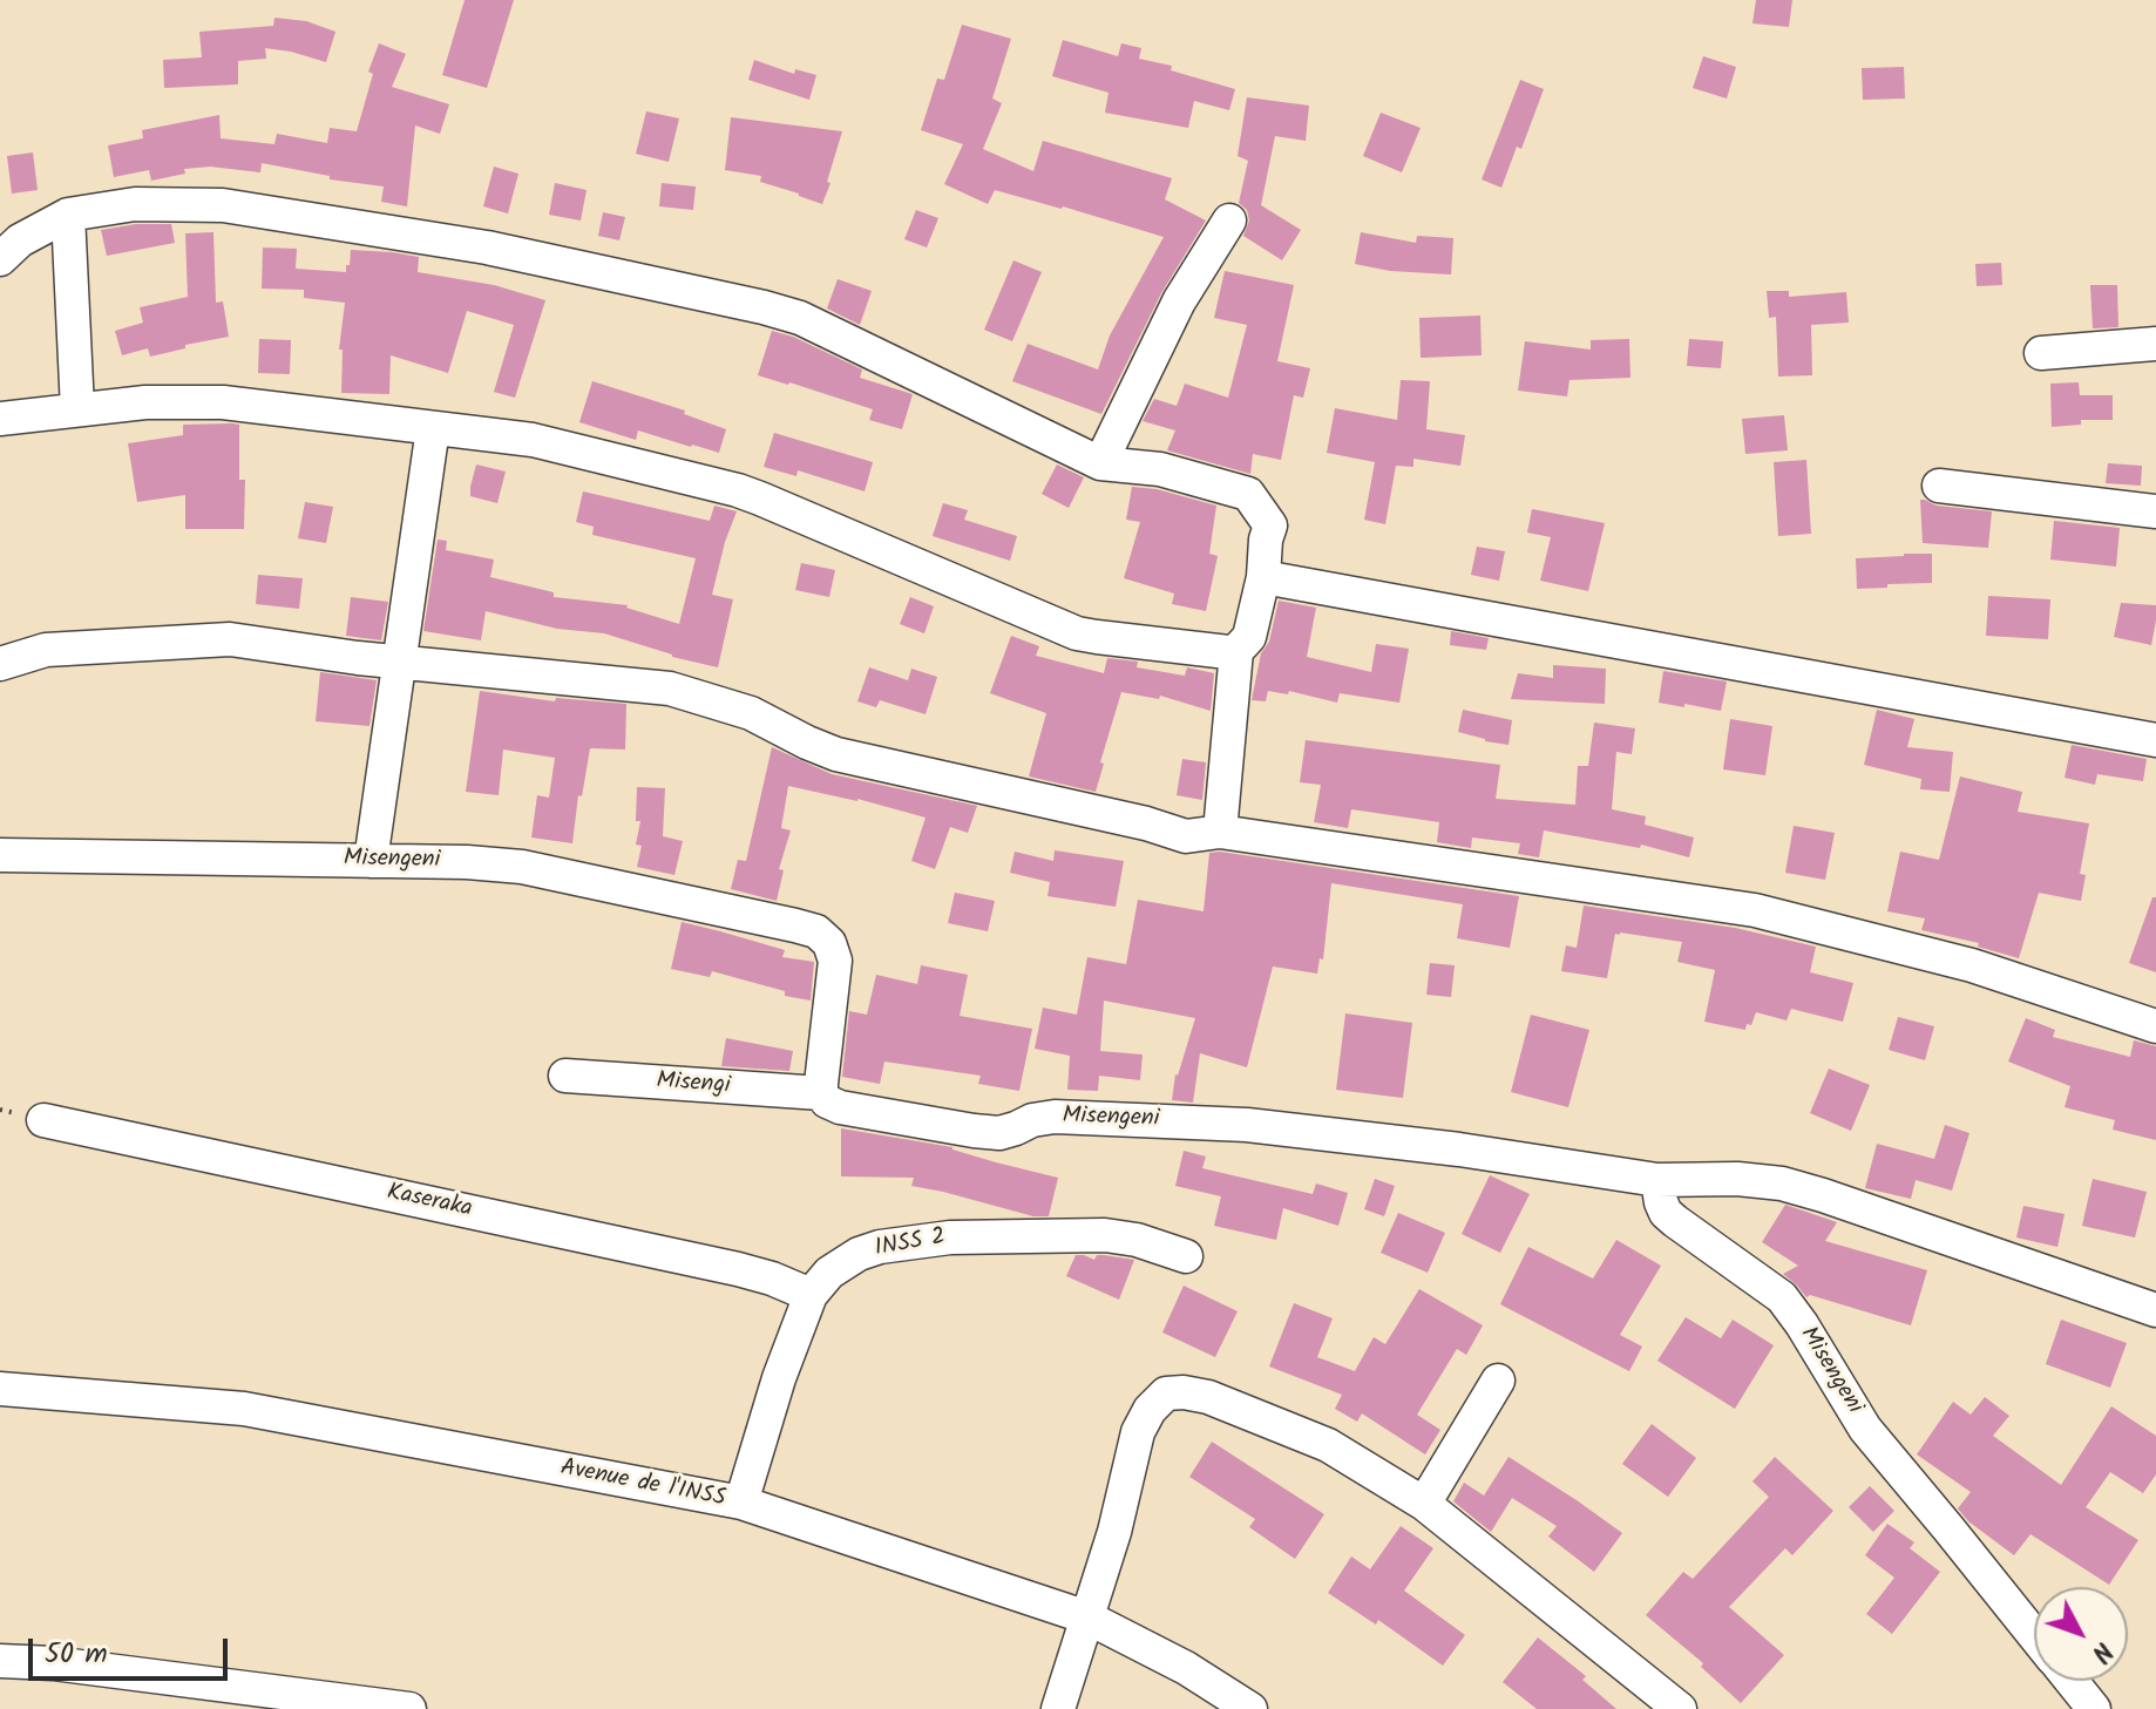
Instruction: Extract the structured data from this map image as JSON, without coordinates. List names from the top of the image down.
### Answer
{
  "streets": {
    "street": [
      "Misengeni",
      "Misengi",
      "Kaseraka",
      "INSS 2",
      "Avenue de l'INSS"
    ]
  },
  "crossings": [
    ["Misengeni", "Misengi"],
    ["Kaseraka", "INSS 2"],
    ["INSS 2", "Avenue de l'INSS"]
  ],
  "scale_bar": "50 m",
  "north": "bottom right"
}
